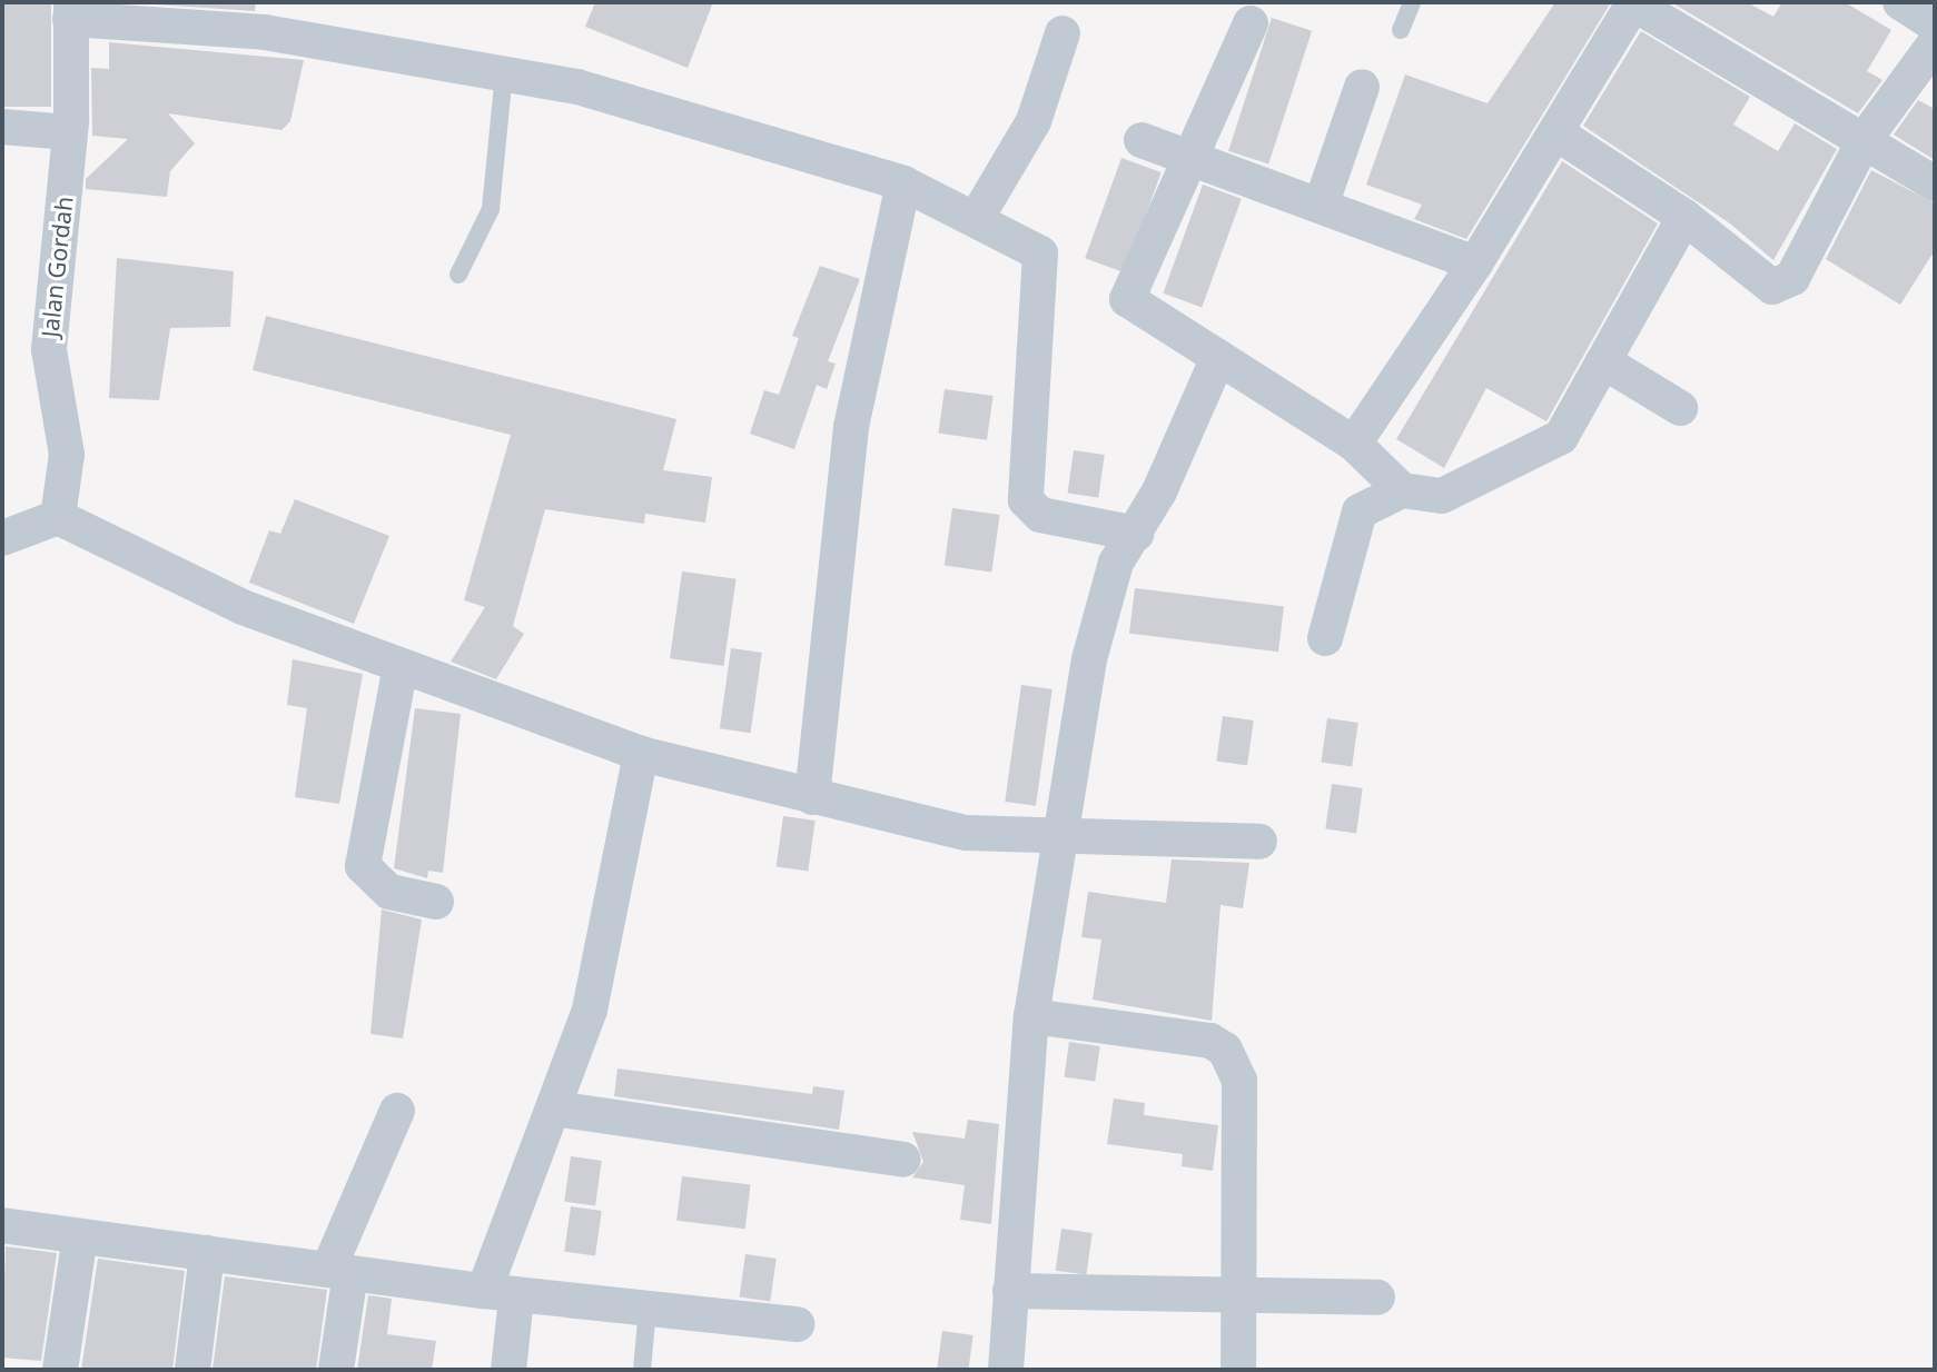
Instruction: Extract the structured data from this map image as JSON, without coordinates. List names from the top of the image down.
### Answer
{
  "streets": {
    "street": ["Jalan Gordah"]
  }
}
